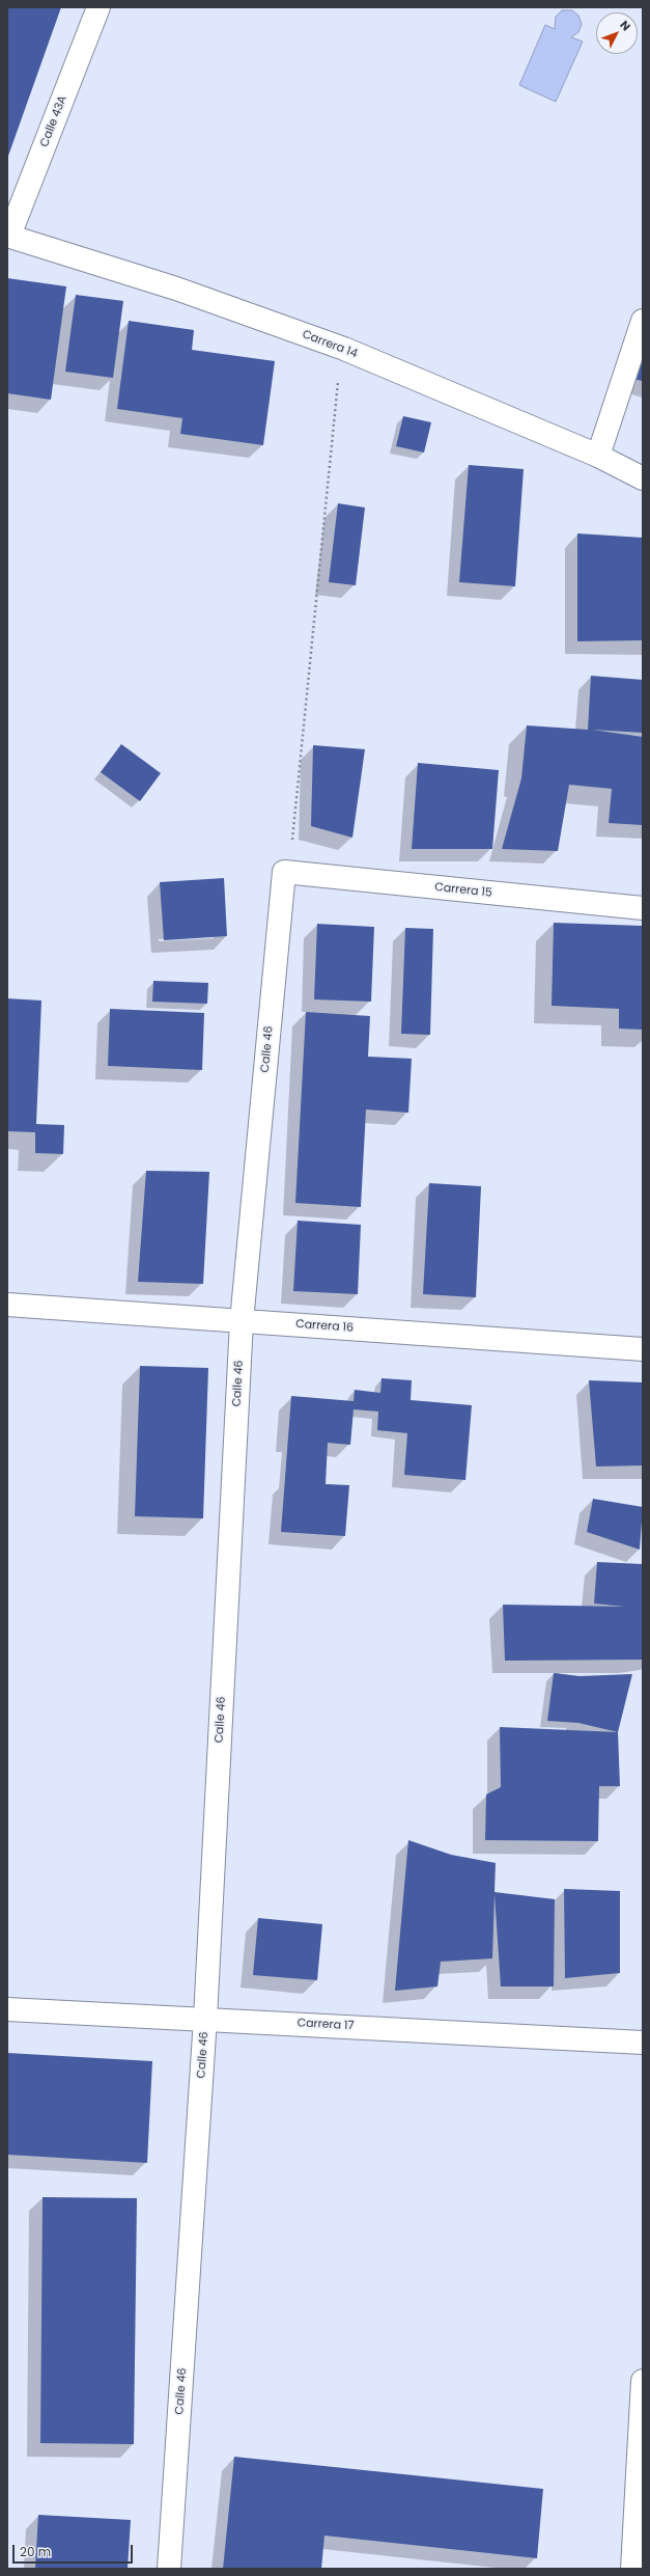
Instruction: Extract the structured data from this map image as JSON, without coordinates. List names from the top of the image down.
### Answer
{
  "streets": {
    "street": [
      "Calle 43A",
      "Carrera 14",
      "Carrera 15",
      "Calle 46",
      "Carrera 16",
      "Carrera 17"
    ]
  },
  "crossings": [
    ["Calle 43A", "Carrera 14"],
    ["Carrera 15", "Calle 46"],
    ["Calle 46", "Carrera 16"],
    ["Calle 46", "Carrera 17"]
  ],
  "scale_bar": "20 m",
  "north": "top right"
}
